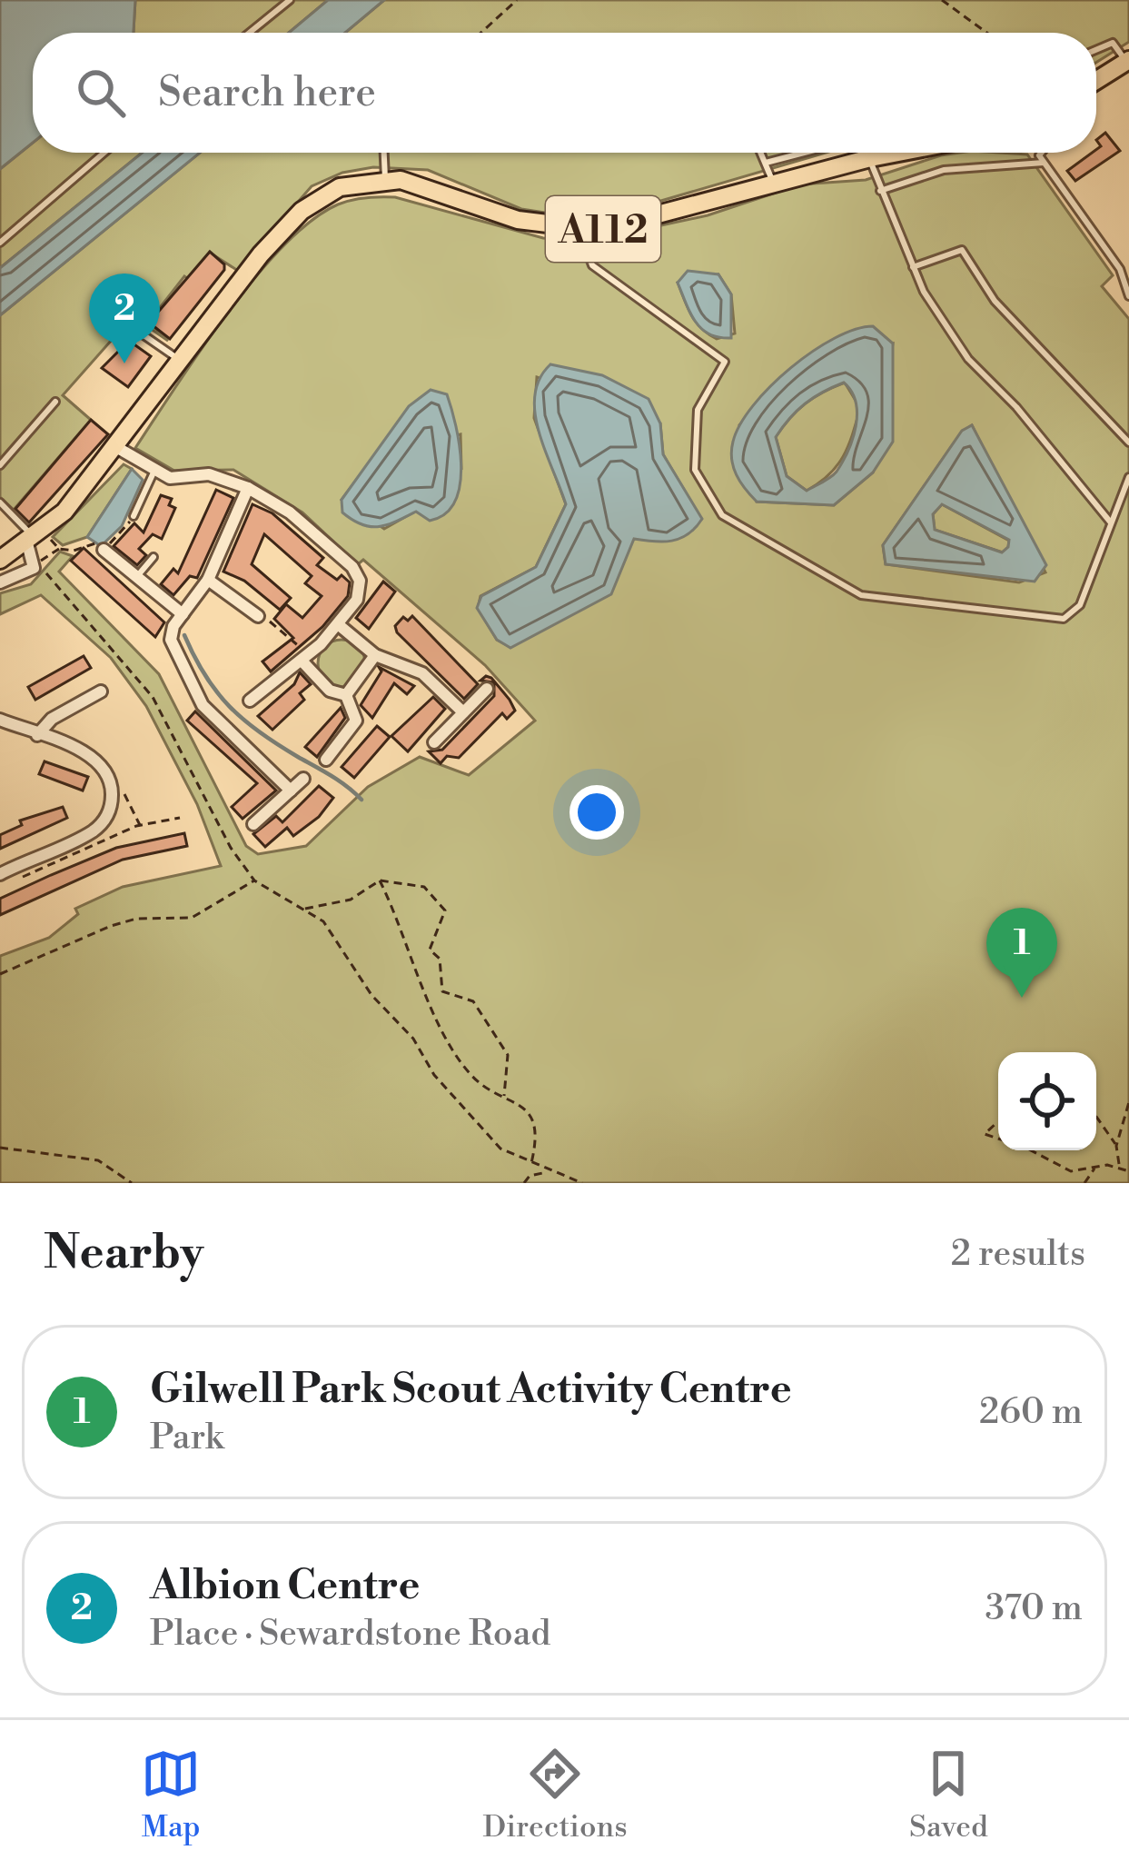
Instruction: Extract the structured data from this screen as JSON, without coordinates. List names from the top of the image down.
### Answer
{
  "streets": {
    "main road": ["A112"]
  },
  "page": {
    "search": "Search here",
    "pins": ["2", "1"],
    "heading": ["Nearby", "2 results"],
    "list": [
      {
        "mark": "1",
        "name": "Gilwell Park Scout Activity Centre",
        "note": "Park",
        "value": "260 m"
      },
      {
        "mark": "2",
        "name": "Albion Centre",
        "note": "Place · Sewardstone Road",
        "value": "370 m"
      }
    ],
    "nav": ["Map", "Directions", "Saved"]
  }
}
